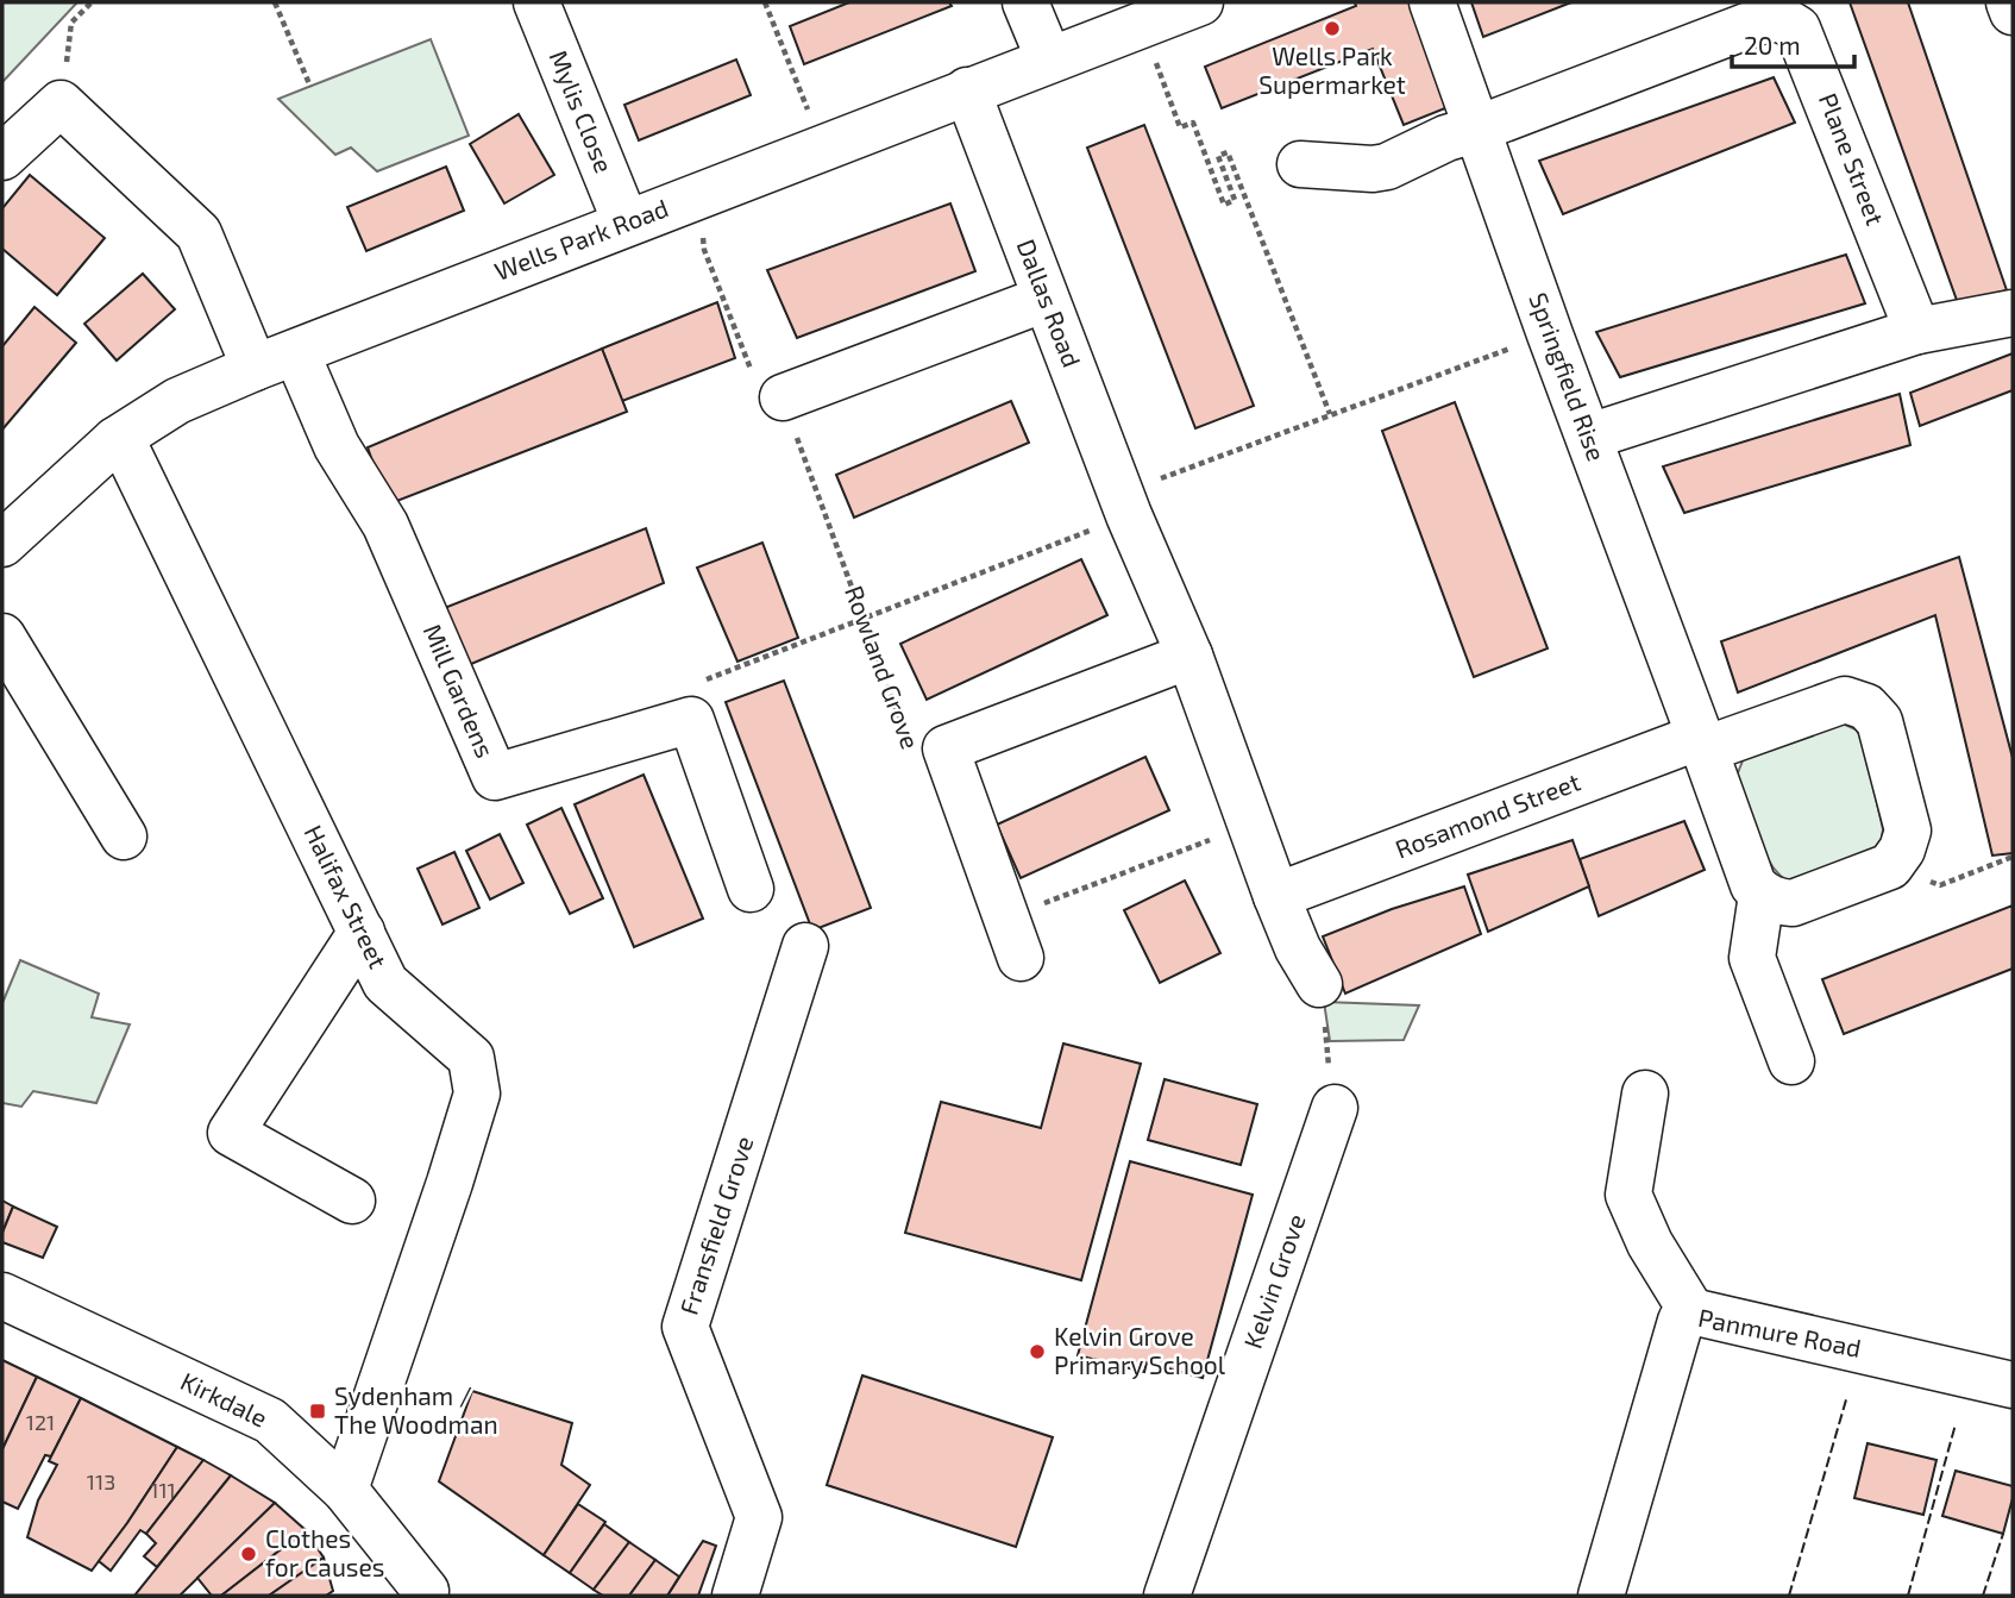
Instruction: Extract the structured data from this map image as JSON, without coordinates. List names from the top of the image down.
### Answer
{
  "streets": {
    "street": [
      "Mylis Close",
      "Plane Street",
      "Wells Park Road",
      "Dallas Road",
      "Springfield Rise",
      "Mill Gardens",
      "Rosamond Street",
      "Halifax Street",
      "Fransfield Grove",
      "Kelvin Grove",
      "Panmure Road",
      "Kirkdale"
    ],
    "path": ["Rowland Grove"]
  },
  "crossings": [
    ["Mylis Close", "Wells Park Road"],
    ["Plane Street", "Springfield Rise"],
    ["Wells Park Road", "Dallas Road"],
    ["Wells Park Road", "Rowland Grove"],
    ["Wells Park Road", "Mill Gardens"],
    ["Wells Park Road", "Halifax Street"],
    ["Dallas Road", "Rosamond Street"],
    ["Springfield Rise", "Rosamond Street"],
    ["Halifax Street", "Kirkdale"]
  ],
  "places": {
    "other": ["Wells Park Supermarket", "Kelvin Grove Primary School", "Clothes for Causes"],
    "transit": ["Sydenham / The Woodman"]
  },
  "house_numbers": ["121", "113", "111"],
  "scale_bar": "20 m"
}
